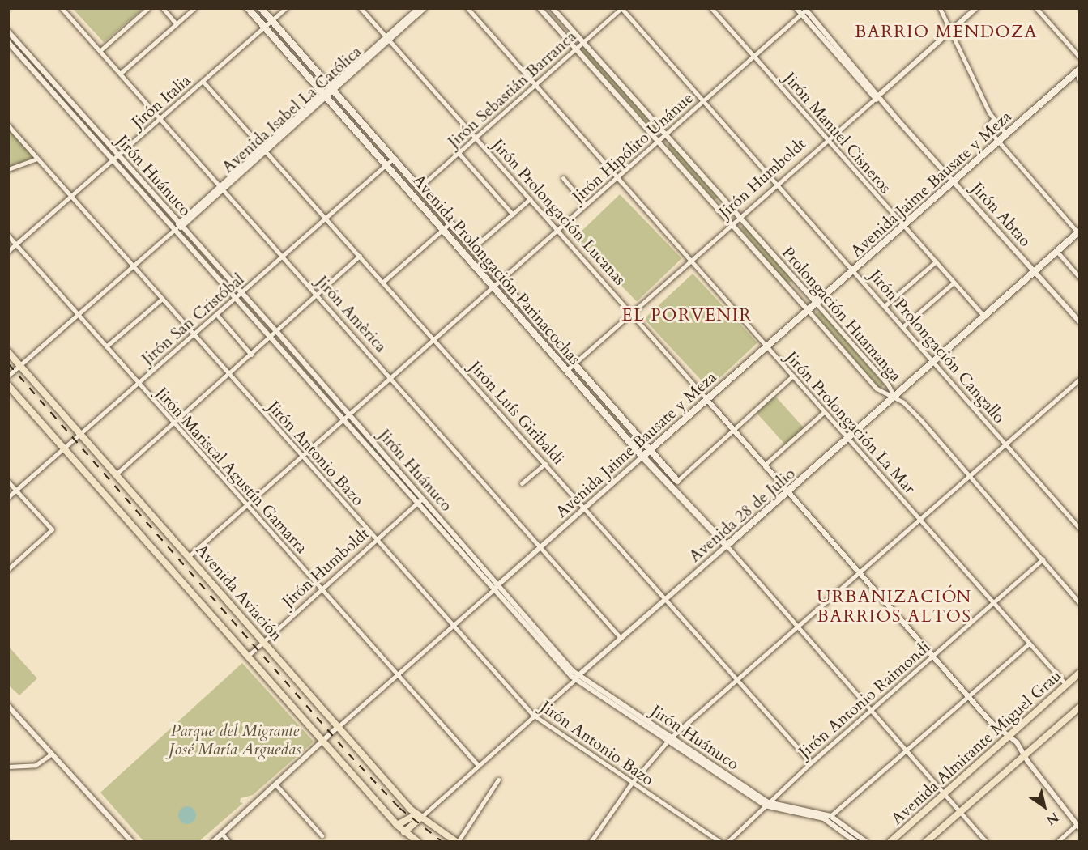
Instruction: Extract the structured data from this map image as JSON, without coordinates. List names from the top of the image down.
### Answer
{
  "streets": {
    "main road": [
      "Avenida Jaime Bausate y Meza",
      "Avenida Prolongación Parinacochas",
      "Avenida 28 de Julio",
      "Avenida Aviación",
      "Avenida Almirante Miguel Grau"
    ],
    "street": [
      "Jirón Sebastián Barranca",
      "Jirón Italia",
      "Avenida Isabel La Católica",
      "Jirón Manuel Cisneros",
      "Jirón Hipólito Unánue",
      "Jirón Huánuco",
      "Jirón Humboldt",
      "Jirón Prolongación Lucanas",
      "Jirón Abtao",
      "Jirón Amèrica",
      "Prolongación Huamanga",
      "Jirón San Cristóbal",
      "Jirón Prolongación Cangallo",
      "Jirón Luís Giribaldi",
      "Jirón Prolongación La Mar",
      "Jirón Antonio Bazo",
      "Jirón Mariscal Agustín Gamarra",
      "Jirón Antonio Raimondi"
    ]
  },
  "crossings": [
    ["Jirón Sebastián Barranca", "Jirón Prolongación Lucanas"],
    ["Jirón Sebastián Barranca", "Avenida Prolongación Parinacochas"],
    ["Jirón Sebastián Barranca", "Prolongación Huamanga"],
    ["Jirón Sebastián Barranca", "Jirón Prolongación Cangallo"],
    ["Jirón Sebastián Barranca", "Jirón Prolongación La Mar"],
    ["Jirón Italia", "Jirón Huánuco"],
    ["Jirón Italia", "Avenida Prolongación Parinacochas"],
    ["Jirón Italia", "Jirón Amèrica"],
    ["Jirón Italia", "Jirón Luís Giribaldi"],
    ["Jirón Italia", "Jirón Antonio Bazo"],
    ["Jirón Italia", "Jirón Mariscal Agustín Gamarra"],
    ["Avenida Isabel La Católica", "Jirón Huánuco"],
    ["Avenida Isabel La Católica", "Jirón Prolongación Lucanas"],
    ["Avenida Isabel La Católica", "Avenida Prolongación Parinacochas"],
    ["Avenida Isabel La Católica", "Jirón Amèrica"],
    ["Avenida Isabel La Católica", "Jirón Luís Giribaldi"],
    ["Avenida Isabel La Católica", "Jirón Antonio Bazo"],
    ["Avenida Isabel La Católica", "Jirón Mariscal Agustín Gamarra"],
    ["Avenida Isabel La Católica", "Avenida Aviación"],
    ["Jirón Manuel Cisneros", "Jirón Hipólito Unánue"],
    ["Jirón Manuel Cisneros", "Jirón Humboldt"],
    ["Jirón Manuel Cisneros", "Avenida Jaime Bausate y Meza"],
    ["Jirón Manuel Cisneros", "Avenida 28 de Julio"],
    ["Jirón Hipólito Unánue", "Jirón Huánuco"],
    ["Jirón Hipólito Unánue", "Jirón Prolongación Lucanas"],
    ["Jirón Hipólito Unánue", "Jirón Abtao"],
    ["Jirón Hipólito Unánue", "Avenida Prolongación Parinacochas"],
    ["Jirón Hipólito Unánue", "Jirón Amèrica"],
    ["Jirón Hipólito Unánue", "Prolongación Huamanga"],
    ["Jirón Hipólito Unánue", "Jirón Prolongación Cangallo"],
    ["Jirón Hipólito Unánue", "Jirón Luís Giribaldi"],
    ["Jirón Hipólito Unánue", "Jirón Prolongación La Mar"],
    ["Jirón Hipólito Unánue", "Jirón Antonio Bazo"],
    ["Jirón Hipólito Unánue", "Jirón Mariscal Agustín Gamarra"],
    ["Jirón Hipólito Unánue", "Avenida Aviación"],
    ["Jirón Huánuco", "Jirón Humboldt"],
    ["Jirón Huánuco", "Avenida Jaime Bausate y Meza"],
    ["Jirón Huánuco", "Jirón San Cristóbal"],
    ["Jirón Huánuco", "Avenida 28 de Julio"],
    ["Jirón Huánuco", "Jirón Antonio Raimondi"],
    ["Jirón Humboldt", "Jirón Prolongación Lucanas"],
    ["Jirón Humboldt", "Jirón Abtao"],
    ["Jirón Humboldt", "Avenida Prolongación Parinacochas"],
    ["Jirón Humboldt", "Prolongación Huamanga"],
    ["Jirón Humboldt", "Jirón Prolongación Cangallo"],
    ["Jirón Humboldt", "Jirón Prolongación La Mar"],
    ["Jirón Humboldt", "Jirón Antonio Bazo"],
    ["Jirón Humboldt", "Jirón Mariscal Agustín Gamarra"],
    ["Jirón Humboldt", "Avenida Aviación"],
    ["Avenida Jaime Bausate y Meza", "Jirón Prolongación Lucanas"],
    ["Avenida Jaime Bausate y Meza", "Jirón Abtao"],
    ["Avenida Jaime Bausate y Meza", "Avenida Prolongación Parinacochas"],
    ["Avenida Jaime Bausate y Meza", "Jirón Amèrica"],
    ["Avenida Jaime Bausate y Meza", "Prolongación Huamanga"],
    ["Avenida Jaime Bausate y Meza", "Jirón Prolongación Cangallo"],
    ["Avenida Jaime Bausate y Meza", "Jirón Luís Giribaldi"],
    ["Avenida Jaime Bausate y Meza", "Jirón Prolongación La Mar"],
    ["Avenida Jaime Bausate y Meza", "Jirón Antonio Bazo"],
    ["Avenida Jaime Bausate y Meza", "Jirón Mariscal Agustín Gamarra"],
    ["Avenida Jaime Bausate y Meza", "Avenida Aviación"],
    ["Jirón Prolongación Lucanas", "Avenida 28 de Julio"],
    ["Jirón Prolongación Lucanas", "Jirón Antonio Raimondi"],
    ["Jirón Prolongación Lucanas", "Avenida Almirante Miguel Grau"],
    ["Jirón Abtao", "Avenida 28 de Julio"],
    ["Avenida Prolongación Parinacochas", "Jirón San Cristóbal"],
    ["Avenida Prolongación Parinacochas", "Avenida 28 de Julio"],
    ["Jirón Amèrica", "Jirón San Cristóbal"],
    ["Jirón Amèrica", "Avenida 28 de Julio"],
    ["Prolongación Huamanga", "Avenida 28 de Julio"],
    ["Jirón San Cristóbal", "Jirón Luís Giribaldi"],
    ["Jirón San Cristóbal", "Jirón Antonio Bazo"],
    ["Jirón San Cristóbal", "Jirón Mariscal Agustín Gamarra"],
    ["Jirón San Cristóbal", "Avenida Aviación"],
    ["Jirón Prolongación Cangallo", "Avenida 28 de Julio"],
    ["Jirón Luís Giribaldi", "Avenida 28 de Julio"],
    ["Jirón Luís Giribaldi", "Jirón Antonio Raimondi"],
    ["Jirón Prolongación La Mar", "Avenida 28 de Julio"],
    ["Jirón Prolongación La Mar", "Jirón Antonio Raimondi"],
    ["Jirón Prolongación La Mar", "Avenida Almirante Miguel Grau"],
    ["Jirón Antonio Bazo", "Avenida 28 de Julio"],
    ["Jirón Mariscal Agustín Gamarra", "Avenida 28 de Julio"],
    ["Avenida 28 de Julio", "Avenida Aviación"]
  ],
  "districts": ["BARRIO MENDOZA", "EL PORVENIR", "URBANIZACIÓN BARRIOS ALTOS"],
  "parks": ["Parque del Migrante José María Arguedas"],
  "north": "bottom right"
}
